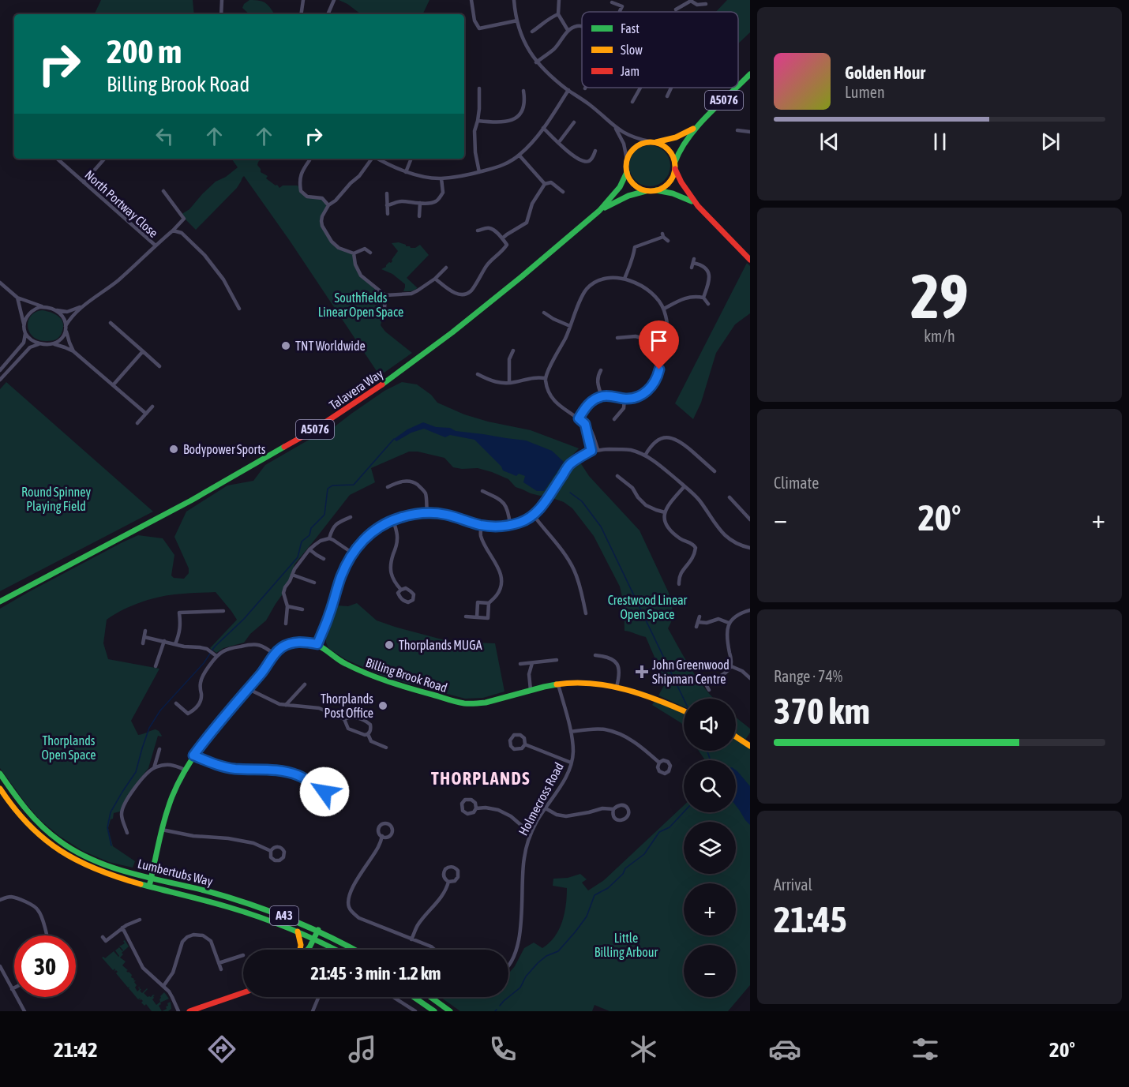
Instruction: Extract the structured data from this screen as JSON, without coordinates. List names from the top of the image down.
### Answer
{
  "streets": {
    "main road": [
      "A5076",
      "Talavera Way",
      "Billing Brook Road",
      "Lumbertubs Way",
      "A43"
    ],
    "street": ["North Portway Close", "Holmecross Road"]
  },
  "crossings": [
    ["A5076", "Talavera Way"],
    ["Billing Brook Road", "Holmecross Road"]
  ],
  "districts": ["THORPLANDS"],
  "parks": [
    "Southfields Linear Open Space",
    "Round Spinney Playing Field",
    "Crestwood Linear Open Space",
    "Thorplands Open Space",
    "Little Billing Arbour"
  ],
  "places": {
    "other": [
      "TNT Worldwide",
      "Bodypower Sports",
      "Thorplands MUGA",
      "Thorplands Post Office"
    ],
    "health": ["John Greenwood Shipman Centre"]
  },
  "legend": ["Fast", "Slow", "Jam"],
  "page": {
    "turn": ["200 m", "Billing Brook Road"],
    "song": ["Golden Hour", "Lumen"],
    "tile": [
      ["29", "km/h"],
      "Climate",
      ["Range · 74%", "370 km"],
      ["Arrival", "21:45"]
    ],
    "heat": ["−", "20°", "+"],
    "map_buttons": ["+", "−"],
    "limit": "30",
    "trip": "21:45 · 3 min · 1.2 km",
    "tabs": ["21:42", "20°"]
  }
}
